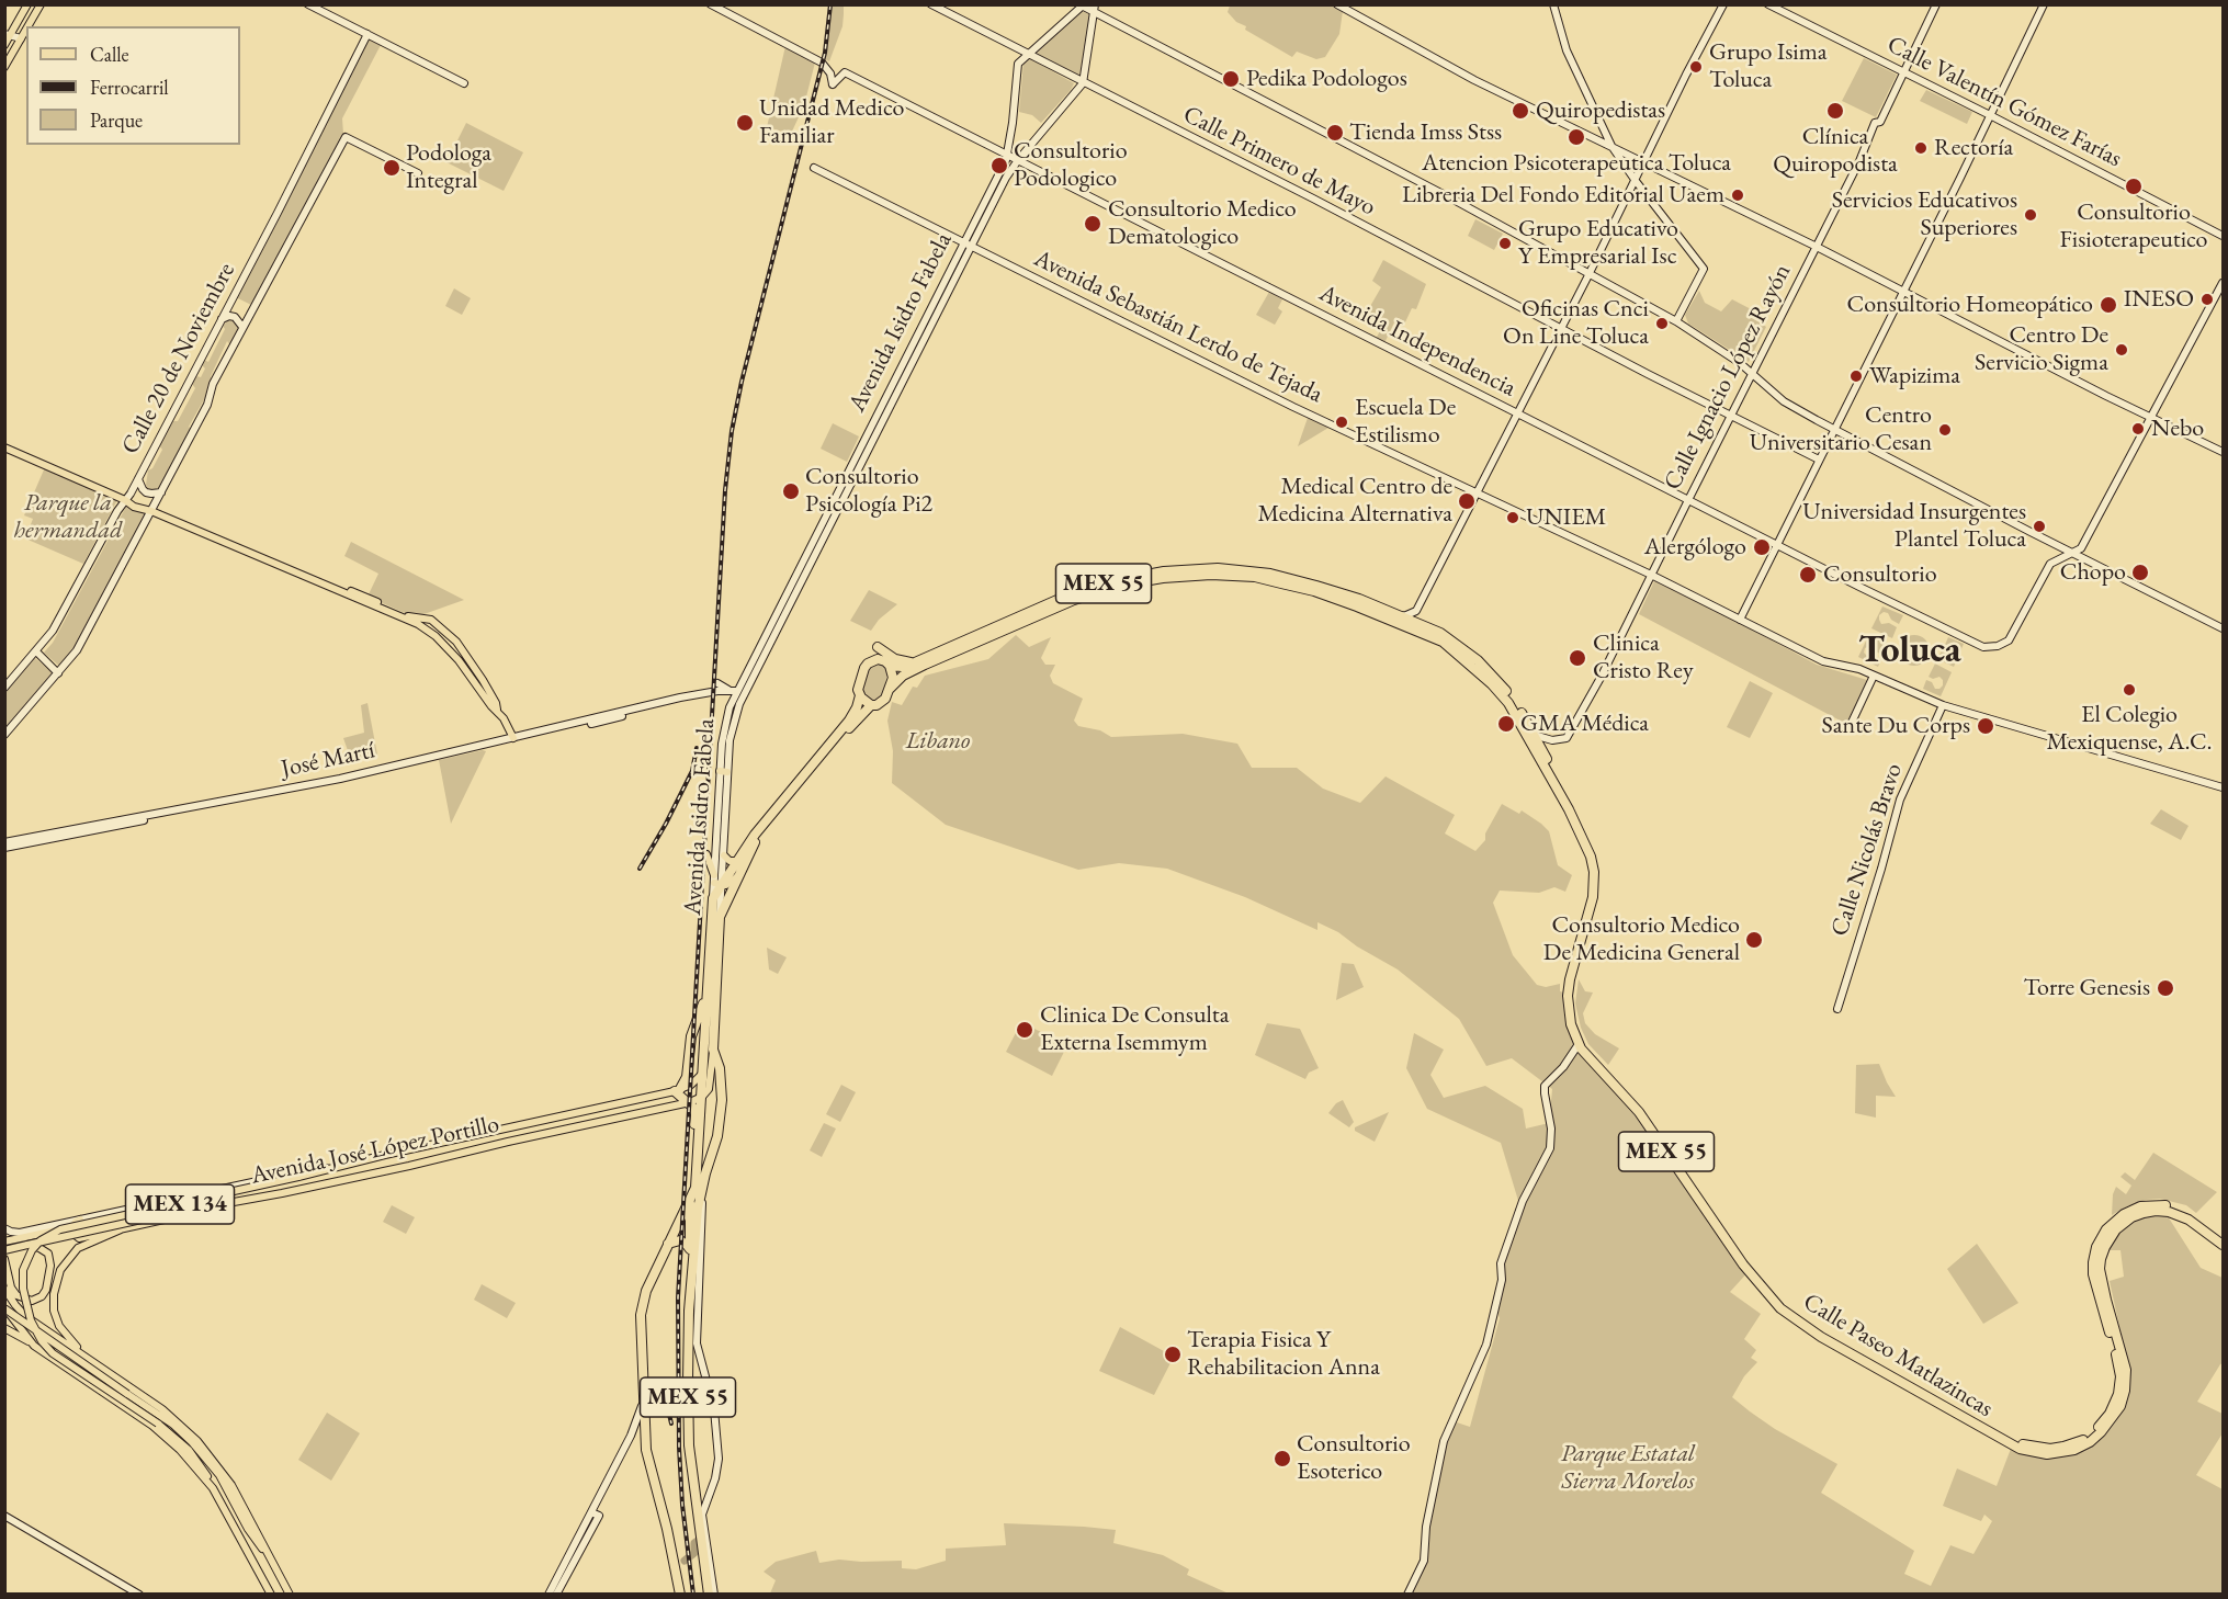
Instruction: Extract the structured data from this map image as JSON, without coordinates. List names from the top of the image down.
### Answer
{
  "streets": {
    "highway": ["Avenida Isidro Fabela", "MEX 55", "Calle Paseo Matlazincas"],
    "main road": [
      "Calle Valentín Gómez Farías",
      "Calle Primero de Mayo",
      "Avenida Sebastián Lerdo de Tejada",
      "Avenida Independencia",
      "Calle 20 de Noviembre",
      "Calle Ignacio López Rayón",
      "José Martí",
      "Calle Nicolás Bravo",
      "Avenida José López Portillo",
      "MEX 134"
    ]
  },
  "crossings": [
    ["Calle Valentín Gómez Farías", "Calle Ignacio López Rayón"],
    ["Calle Primero de Mayo", "Avenida Isidro Fabela"],
    ["Calle Primero de Mayo", "Calle Ignacio López Rayón"],
    ["Avenida Isidro Fabela", "Avenida Sebastián Lerdo de Tejada"],
    ["Avenida Isidro Fabela", "Avenida Independencia"],
    ["Avenida Isidro Fabela", "MEX 55"],
    ["Avenida Isidro Fabela", "José Martí"],
    ["Avenida Isidro Fabela", "Avenida José López Portillo"],
    ["Avenida Sebastián Lerdo de Tejada", "Calle Ignacio López Rayón"],
    ["Avenida Sebastián Lerdo de Tejada", "Calle Nicolás Bravo"],
    ["Avenida Independencia", "Calle Ignacio López Rayón"],
    ["Calle Ignacio López Rayón", "Calle Paseo Matlazincas"],
    ["MEX 55", "Avenida José López Portillo"],
    ["MEX 55", "Calle Paseo Matlazincas"]
  ],
  "districts": ["Toluca"],
  "parks": ["Parque la hermandad", "Libano", "Parque Estatal Sierra Morelos"],
  "places": [
    "Grupo Isima Toluca",
    "Pedika Podologos",
    "Quiropedistas",
    "Clínica Quiropodista",
    "Unidad Medico Familiar",
    "Tienda Imss Stss",
    "Atencion Psicoterapeutica Toluca",
    "Rectoría",
    "Consultorio Podologico",
    "Podologa Integral",
    "Consultorio Fisioterapeutico",
    "Libreria Del Fondo Editorial Uaem",
    "Servicios Educativos Superiores",
    "Consultorio Medico Dematologico",
    "Grupo Educativo Y Empresarial Isc",
    "INESO",
    "Consultorio Homeopático",
    "Oficinas Cnci On Line Toluca",
    "Centro De Servicio Sigma",
    "Wapizima",
    "Escuela De Estilismo",
    "Nebo",
    "Centro Universitario Cesan",
    "Consultorio Psicología Pi2",
    "Medical Centro de Medicina Alternativa",
    "UNIEM",
    "Universidad Insurgentes Plantel Toluca",
    "Alergólogo",
    "Chopo",
    "Consultorio",
    "Clinica Cristo Rey",
    "El Colegio Mexiquense, A.C.",
    "GMA Médica",
    "Sante Du Corps",
    "Consultorio Medico De Medicina General",
    "Torre Genesis",
    "Clinica De Consulta Externa Isemmym",
    "Terapia Fisica Y Rehabilitacion Anna",
    "Consultorio Esoterico"
  ],
  "legend": ["Calle", "Ferrocarril", "Parque"]
}
